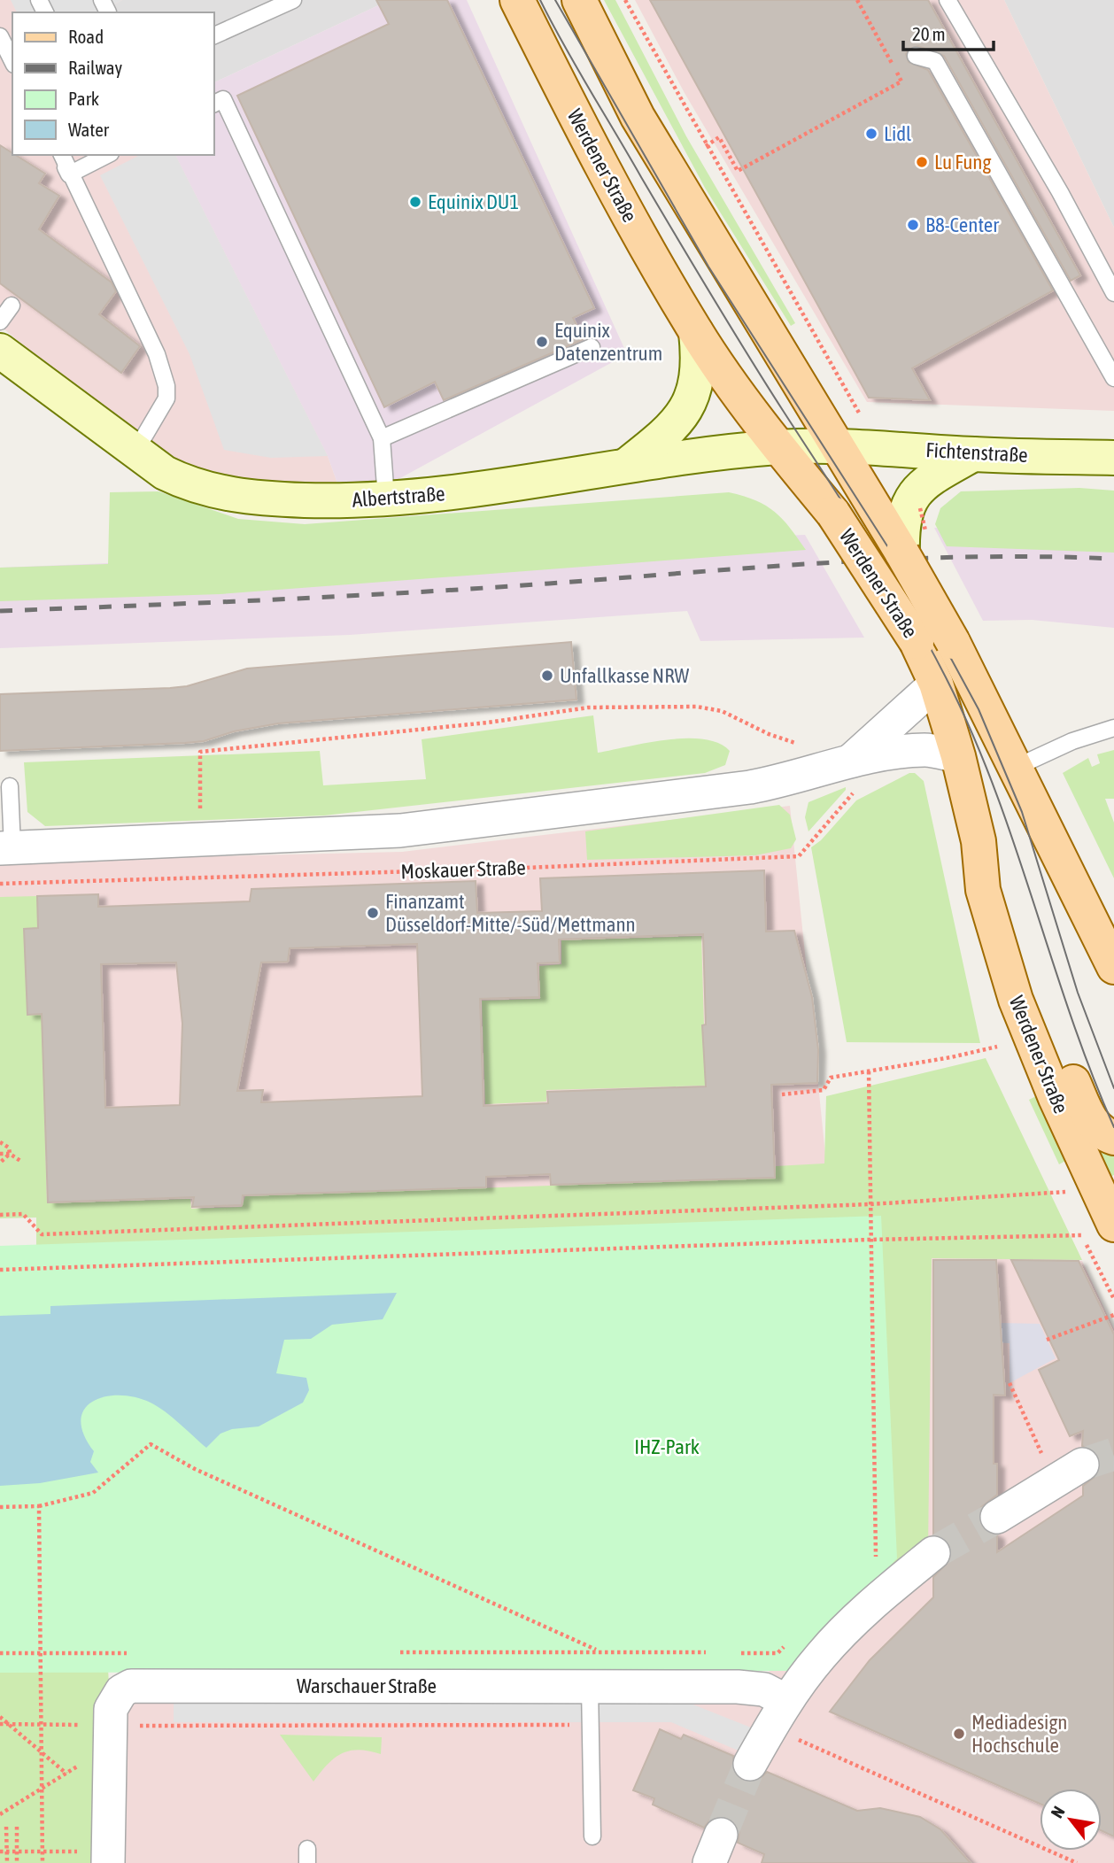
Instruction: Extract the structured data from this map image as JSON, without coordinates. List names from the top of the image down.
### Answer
{
  "streets": {
    "main road": ["Werdener Straße"],
    "street": [
      "Fichtenstraße",
      "Albertstraße",
      "Moskauer Straße",
      "Warschauer Straße"
    ]
  },
  "crossings": [
    ["Werdener Straße", "Fichtenstraße"],
    ["Werdener Straße", "Albertstraße"],
    ["Werdener Straße", "Moskauer Straße"],
    ["Fichtenstraße", "Albertstraße"]
  ],
  "parks": ["IHZ-Park"],
  "places": [
    "Lidl",
    "Lu Fung",
    "Equinix DU1",
    "B8-Center",
    "Equinix Datenzentrum",
    "Unfallkasse NRW",
    "Finanzamt Düsseldorf-Mitte/-Süd/Mettmann",
    "Mediadesign Hochschule"
  ],
  "legend": [
    "Road",
    "Railway",
    "Park",
    "Water"
  ],
  "scale_bar": "20 m",
  "north": "top left"
}
